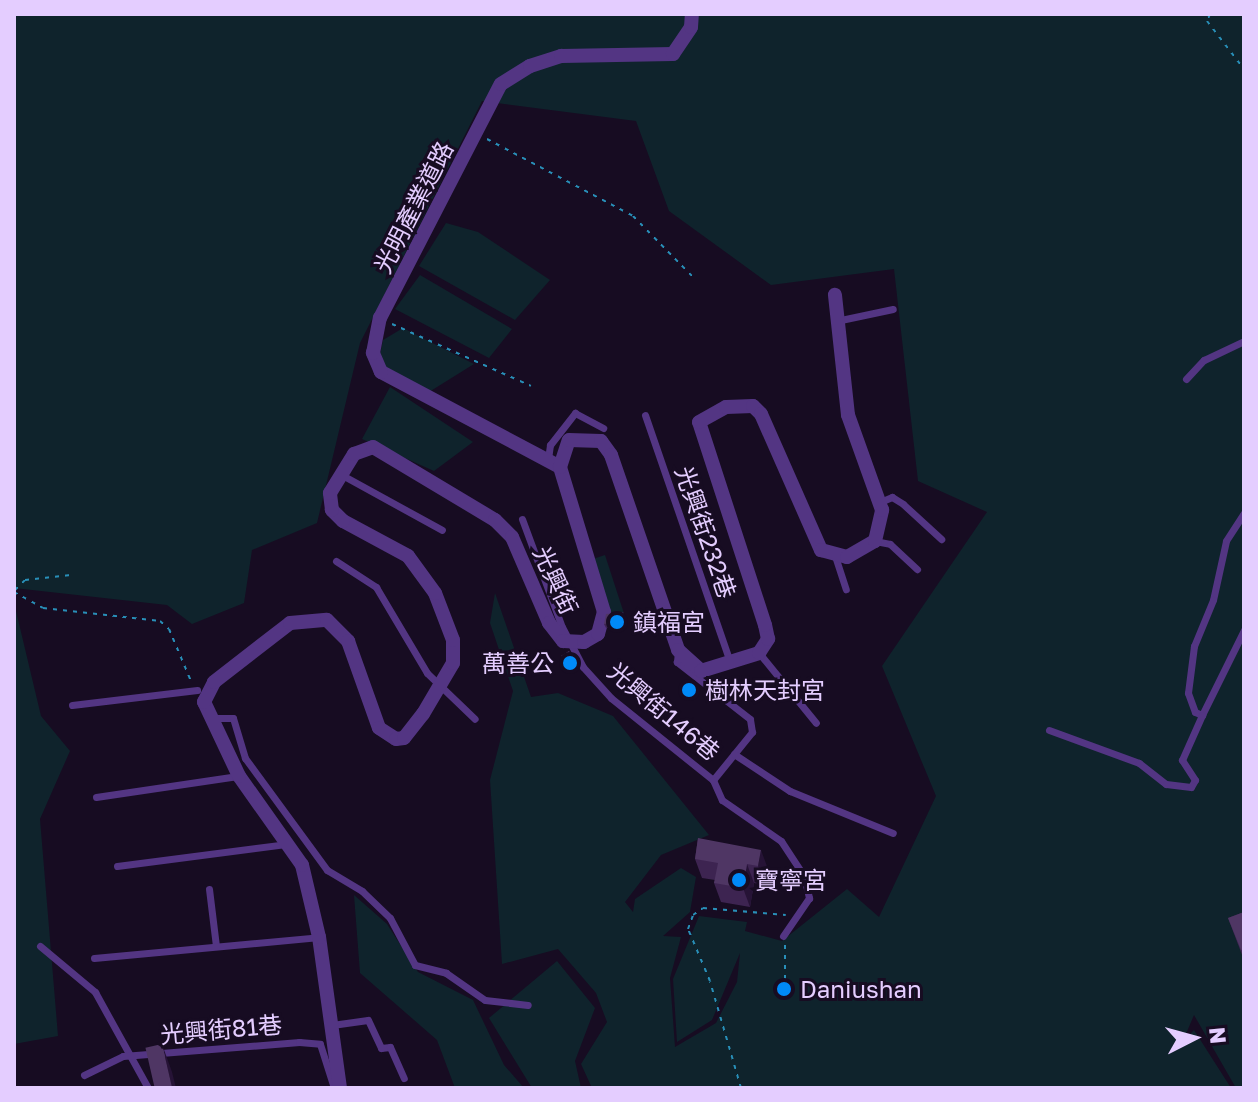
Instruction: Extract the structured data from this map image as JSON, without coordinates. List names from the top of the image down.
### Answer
{
  "streets": {
    "street": ["光明產業道路", "光興街"],
    "lane": ["光興街232巷", "光興街146巷", "光興街81巷"]
  },
  "crossings": [
    ["光明產業道路", "光興街"],
    ["光興街", "光興街146巷"]
  ],
  "places": [
    "鎮福宮",
    "萬善公",
    "樹林天封宮",
    "寶寧宮",
    "Daniushan"
  ],
  "north": "right"
}
